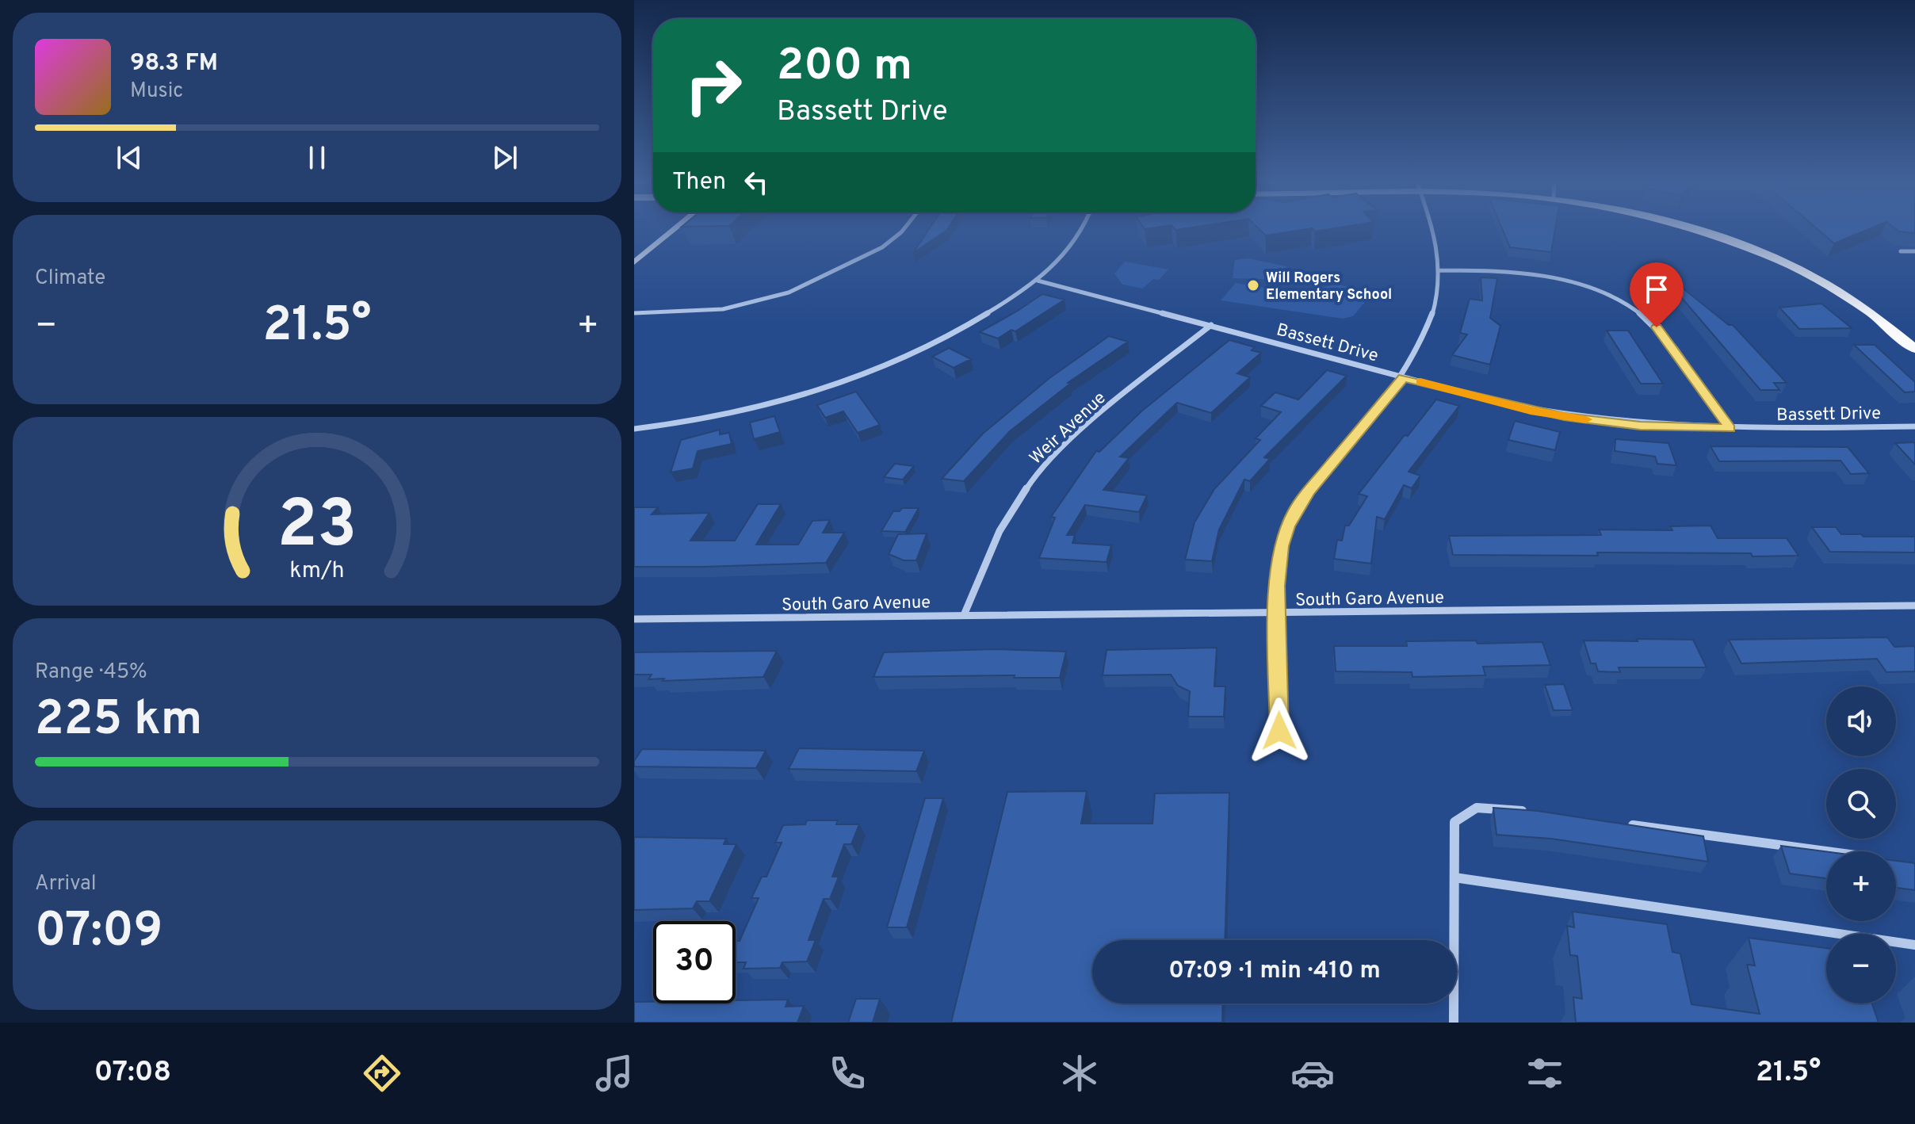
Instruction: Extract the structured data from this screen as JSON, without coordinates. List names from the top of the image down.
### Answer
{
  "streets": {
    "street": ["Bassett Drive", "Weir Avenue", "South Garo Avenue"]
  },
  "crossings": [
    ["Bassett Drive", "Weir Avenue"],
    ["Weir Avenue", "South Garo Avenue"]
  ],
  "places": ["Will Rogers Elementary School"],
  "page": {
    "turn": ["200 m", "Bassett Drive"],
    "song": ["98.3 FM", "Music"],
    "then": "Then",
    "tile": [
      "Climate",
      ["Range · 45%", "225 km"],
      ["Arrival", "07:09"]
    ],
    "heat": ["−", "21.5°", "+"],
    "map_buttons": ["+", "−"],
    "limit": "30",
    "trip": "07:09 · 1 min · 410 m",
    "tabs": ["07:08", "21.5°"],
    "gauge": ["23", "km/h"]
  }
}
